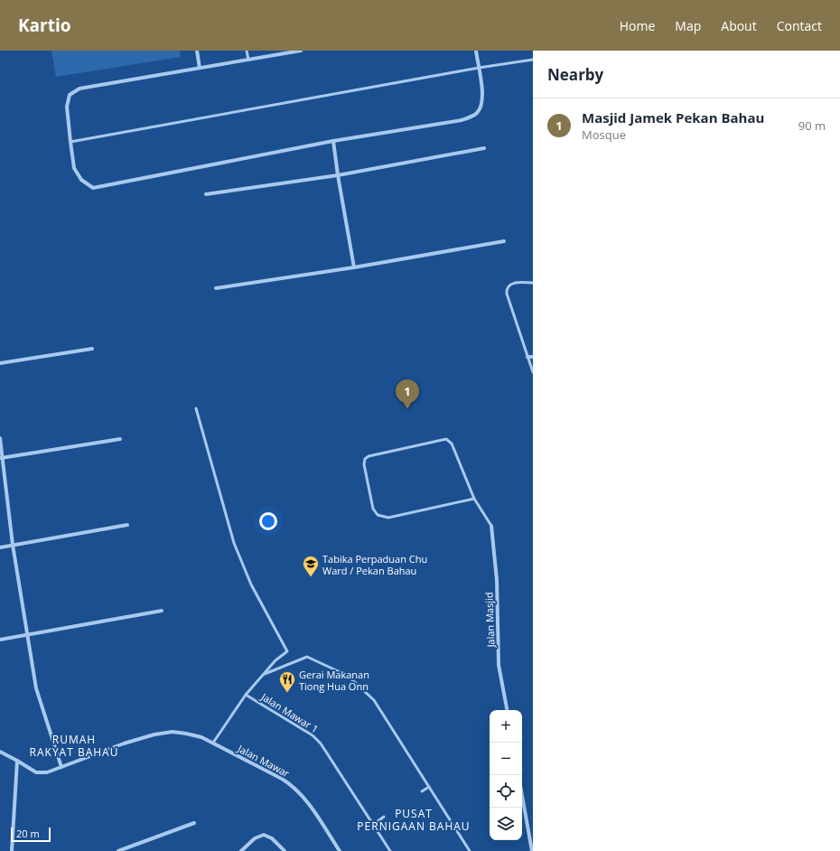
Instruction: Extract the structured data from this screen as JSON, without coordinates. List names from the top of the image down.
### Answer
{
  "streets": {
    "street": ["Jalan Masjid", "Jalan Mawar"],
    "lane": ["Jalan Mawar 1"]
  },
  "crossings": [
    ["Jalan Mawar 1", "Jalan Mawar"]
  ],
  "districts": ["RUMAH RAKYAT BAHAU", "PUSAT PERNIGAAN BAHAU"],
  "places": {
    "school or university": ["Tabika Perpaduan Chu Ward / Pekan Bahau"],
    "restaurant": ["Gerai Makanan Tiong Hua Onn"]
  },
  "scale_bar": "20 m",
  "page": {
    "header": "Kartio",
    "nav": [
      "Home",
      "Map",
      "About",
      "Contact"
    ],
    "heading": "Nearby",
    "list": [
      {
        "mark": "1",
        "name": "Masjid Jamek Pekan Bahau",
        "note": "Mosque",
        "value": "90 m"
      }
    ],
    "pins": "1",
    "map_buttons": ["+", "−"],
    "scale": "20 m"
  }
}
